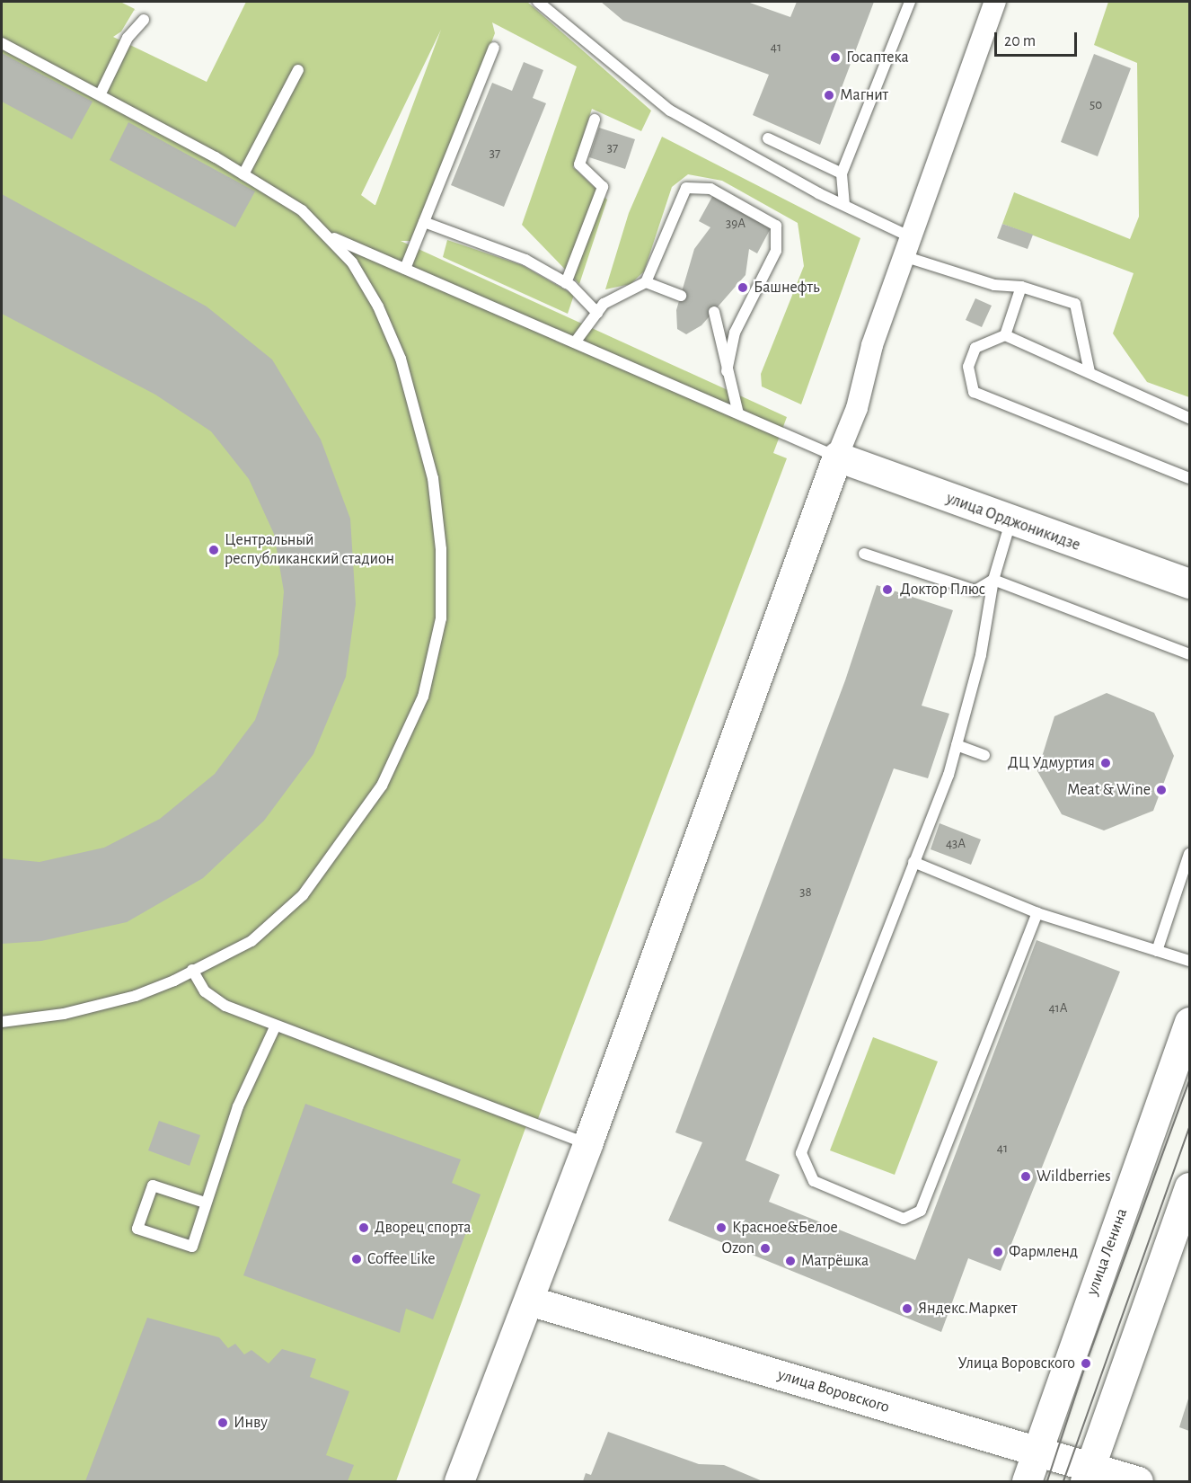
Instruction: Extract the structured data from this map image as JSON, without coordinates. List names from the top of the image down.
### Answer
{
  "streets": {
    "main road": ["улица Орджоникидзе", "улица Ленина", "улица Воровского"]
  },
  "crossings": [
    ["улица Ленина", "улица Воровского"]
  ],
  "places": [
    "Госаптека",
    "Магнит",
    "Башнефть",
    "Центральный республиканский стадион",
    "Доктор Плюс",
    "ДЦ Удмуртия",
    "Meat & Wine",
    "Wildberries",
    "Дворец спорта",
    "Красное&Белое",
    "Ozon",
    "Фармленд",
    "Coffee Like",
    "Матрёшка",
    "Яндекс.Маркет",
    "Улица Воровского",
    "Инву"
  ],
  "house_numbers": [
    "41",
    "50",
    "37",
    "37",
    "39А",
    "43А",
    "38",
    "41А",
    "41"
  ],
  "scale_bar": "20 m"
}
